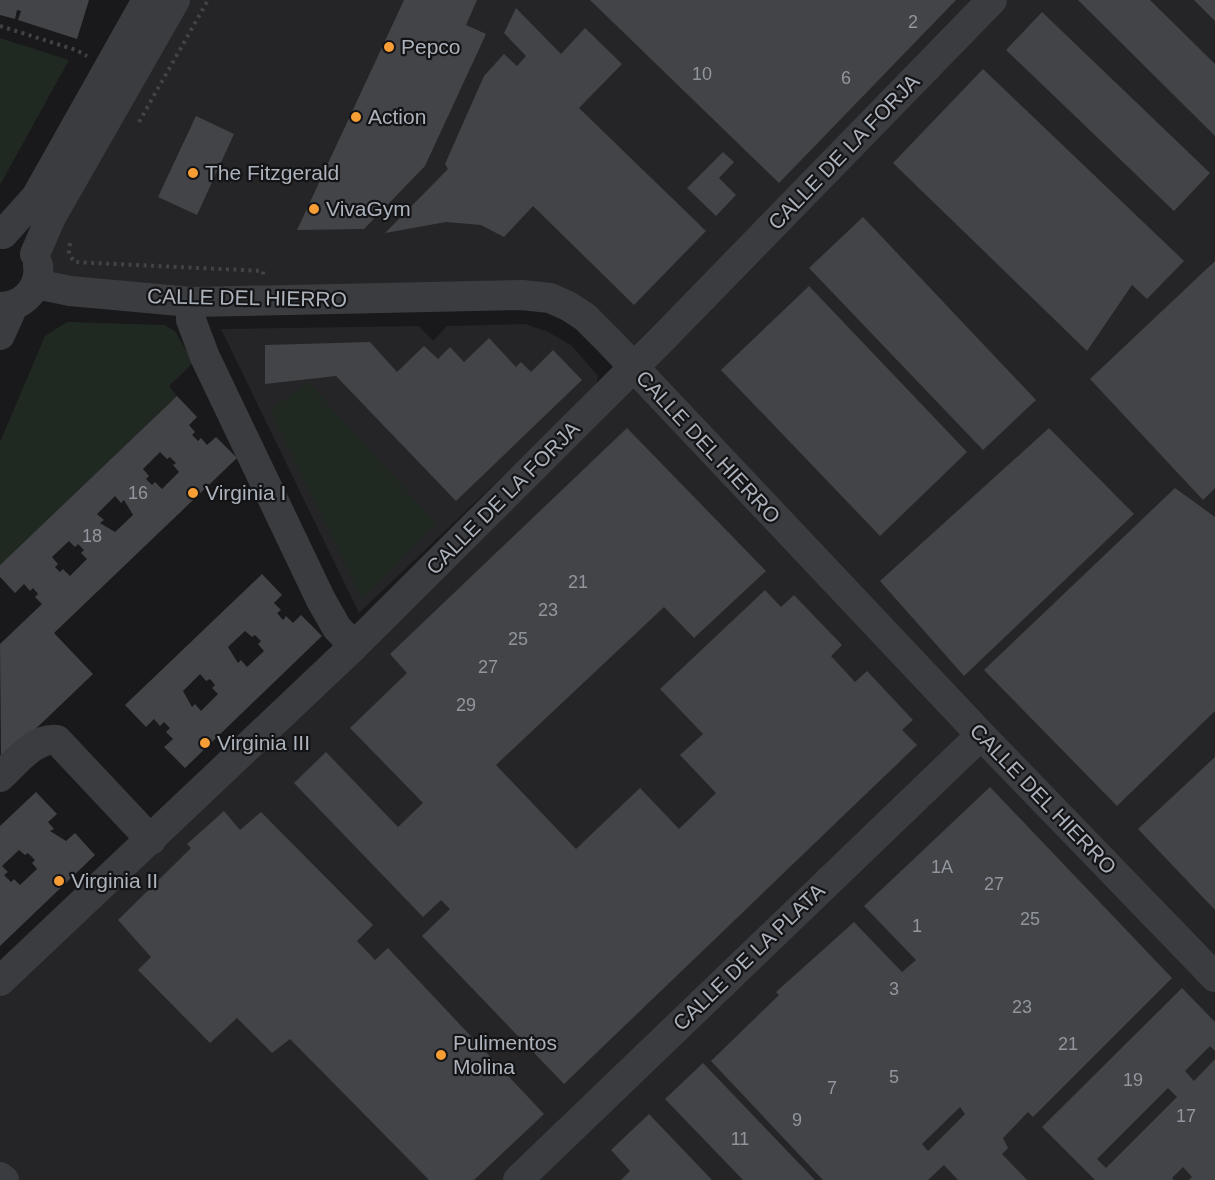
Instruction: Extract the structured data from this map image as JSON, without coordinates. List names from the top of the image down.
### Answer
{
  "streets": {
    "street": ["CALLE DE LA FORJA", "CALLE DEL HIERRO", "CALLE DE LA PLATA"]
  },
  "crossings": [
    ["CALLE DE LA FORJA", "CALLE DEL HIERRO"],
    ["CALLE DEL HIERRO", "CALLE DE LA PLATA"]
  ],
  "places": [
    "Pepco",
    "Action",
    "The Fitzgerald",
    "VivaGym",
    "Virginia I",
    "Virginia III",
    "Virginia II",
    "Pulimentos Molina"
  ],
  "house_numbers": [
    "2",
    "10",
    "6",
    "16",
    "18",
    "21",
    "23",
    "25",
    "27",
    "29",
    "1A",
    "27",
    "25",
    "1",
    "3",
    "23",
    "21",
    "5",
    "19",
    "7",
    "17",
    "9",
    "11"
  ]
}
